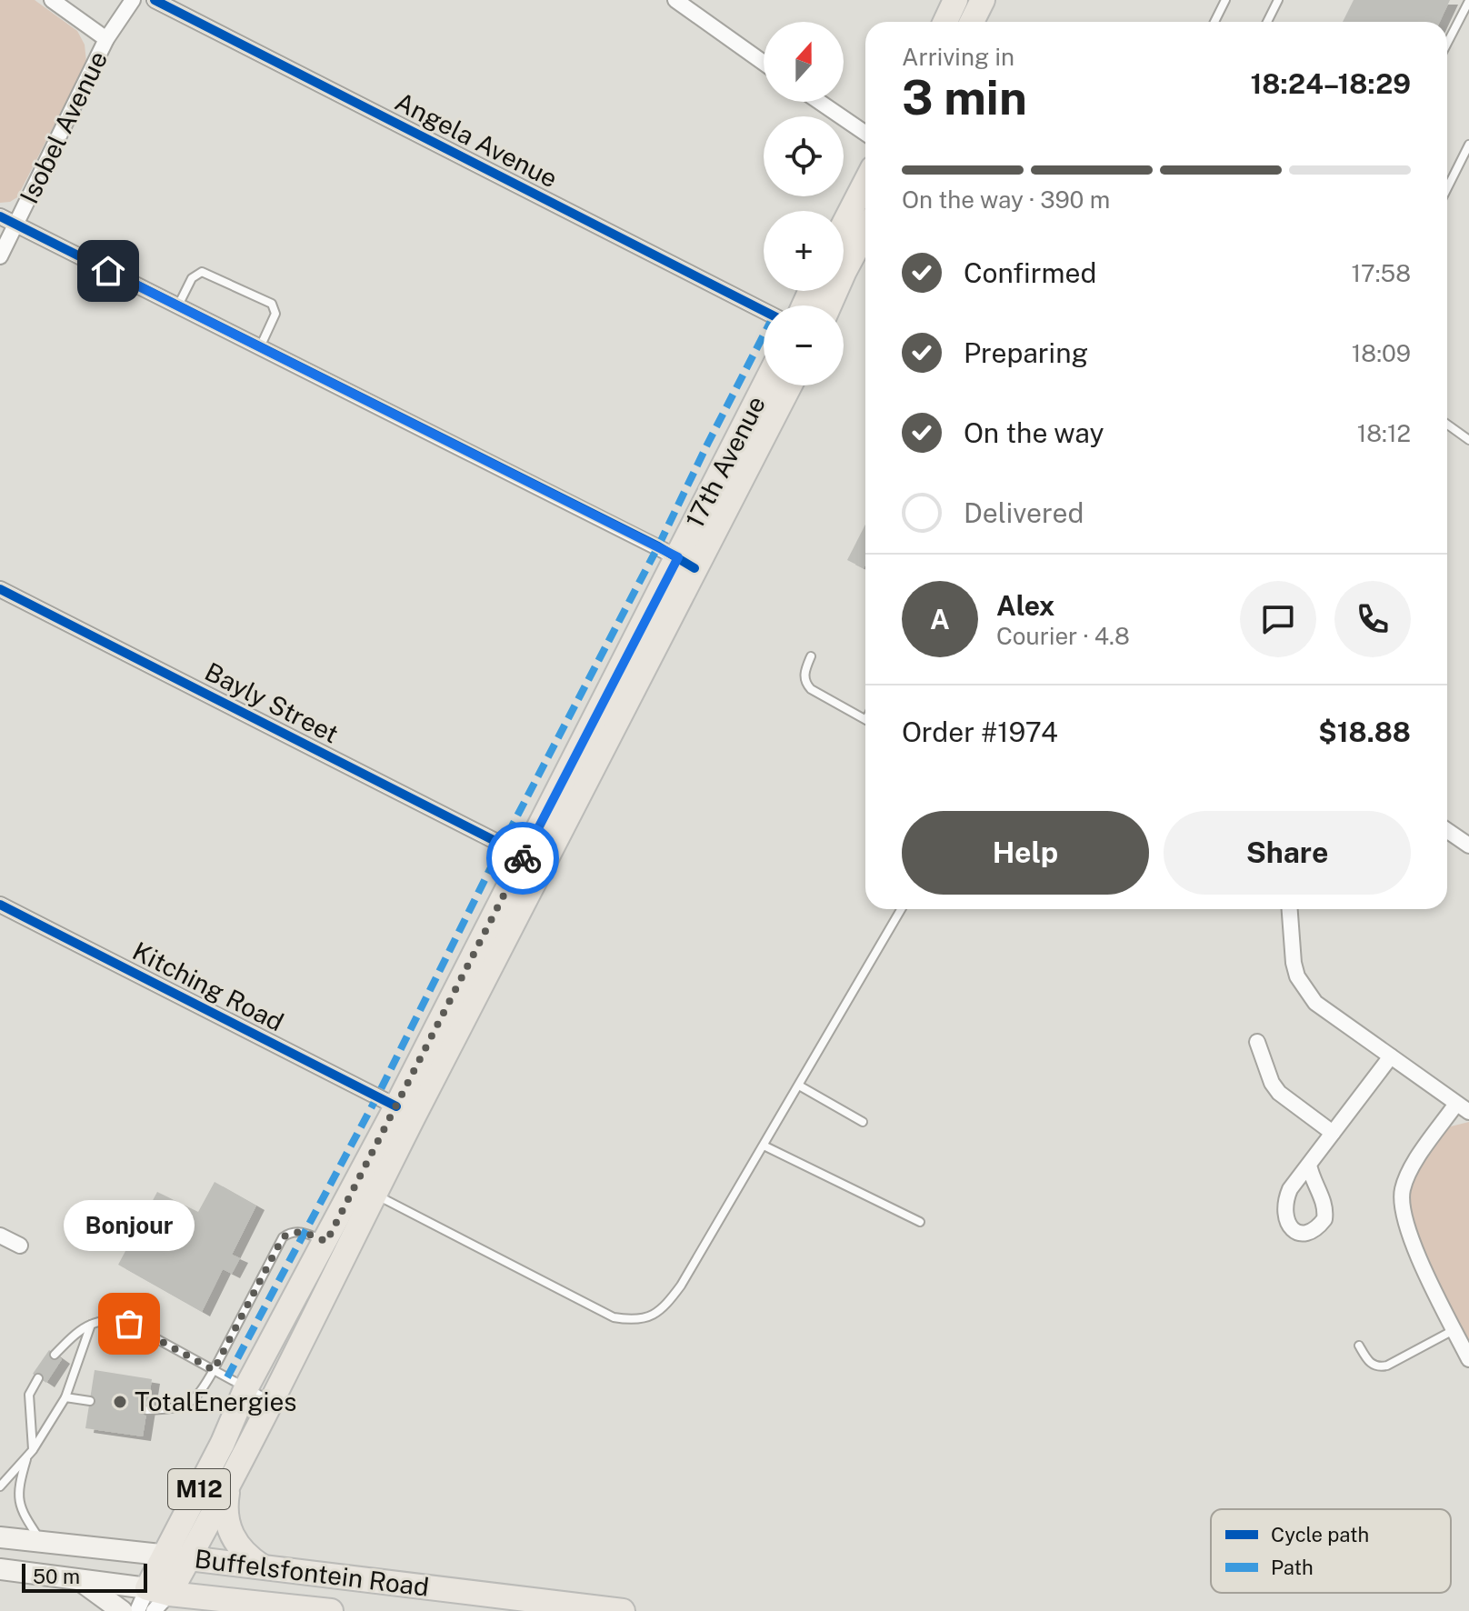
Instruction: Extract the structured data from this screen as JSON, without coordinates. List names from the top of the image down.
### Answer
{
  "streets": {
    "main road": ["17th Avenue", "M12", "Buffelsfontein Road"],
    "street": [
      "Isobel Avenue",
      "Angela Avenue",
      "Bayly Street",
      "Kitching Road"
    ]
  },
  "crossings": [
    ["17th Avenue", "Bayly Street"],
    ["17th Avenue", "Kitching Road"],
    ["17th Avenue", "Buffelsfontein Road"]
  ],
  "places": ["Bonjour", "TotalEnergies"],
  "legend": ["Cycle path", "Path"],
  "scale_bar": "50 m",
  "north": "top",
  "page": {
    "map_buttons": ["+", "−"],
    "heading": ["3 min", "Arriving in", "18:24–18:29"],
    "panel": [
      "Alex",
      "Courier · 4.8",
      "Order #1974",
      "$18.88"
    ],
    "bar": "On the way · 390 m",
    "list": [
      ["Confirmed", "17:58"],
      ["Preparing", "18:09"],
      ["On the way", "18:12"],
      "Delivered"
    ],
    "round": "A",
    "buttons": ["Help", "Share"],
    "bubble": "Bonjour",
    "scale": "50 m"
  }
}
